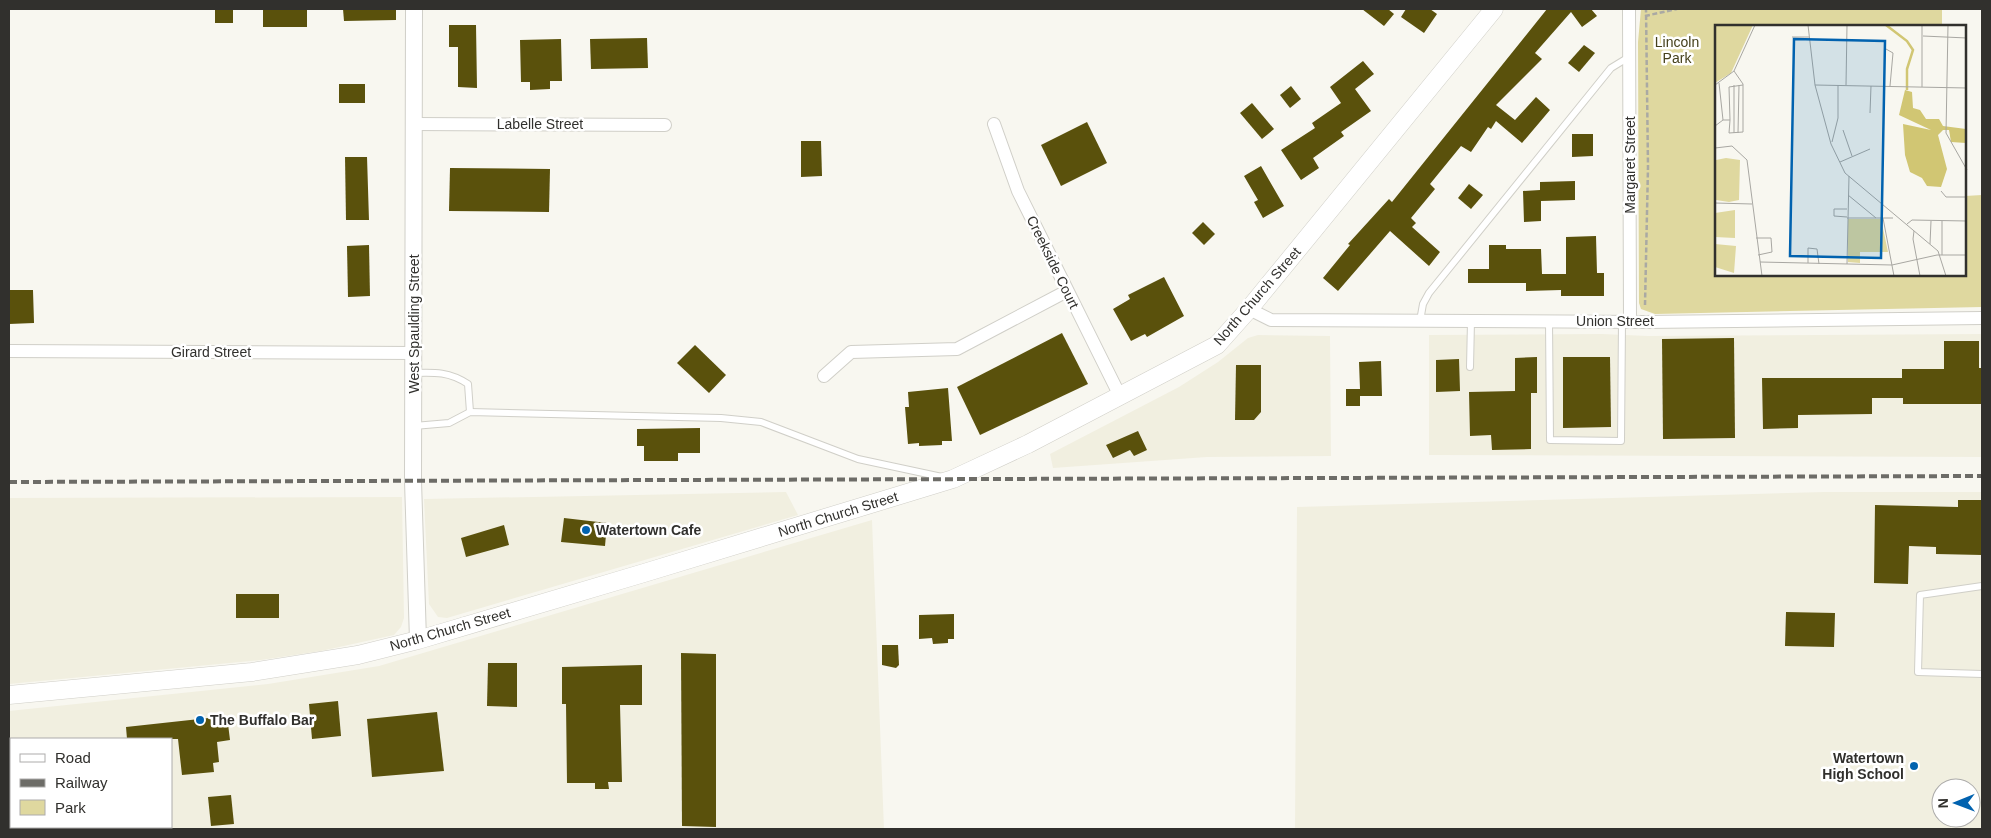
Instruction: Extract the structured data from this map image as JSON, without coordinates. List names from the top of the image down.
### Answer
{
  "streets": {
    "main road": ["North Church Street"],
    "street": [
      "Labelle Street",
      "Margaret Street",
      "Creekside Court",
      "Union Street",
      "West Spaulding Street",
      "Girard Street"
    ]
  },
  "crossings": [
    ["Labelle Street", "West Spaulding Street"],
    ["Margaret Street", "Union Street"],
    ["Creekside Court", "North Church Street"],
    ["North Church Street", "Union Street"],
    ["North Church Street", "West Spaulding Street"],
    ["West Spaulding Street", "Girard Street"]
  ],
  "parks": ["Lincoln Park"],
  "places": ["Watertown Cafe", "The Buffalo Bar", "Watertown High School"],
  "legend": ["Road", "Railway", "Park"],
  "north": "left"
}
